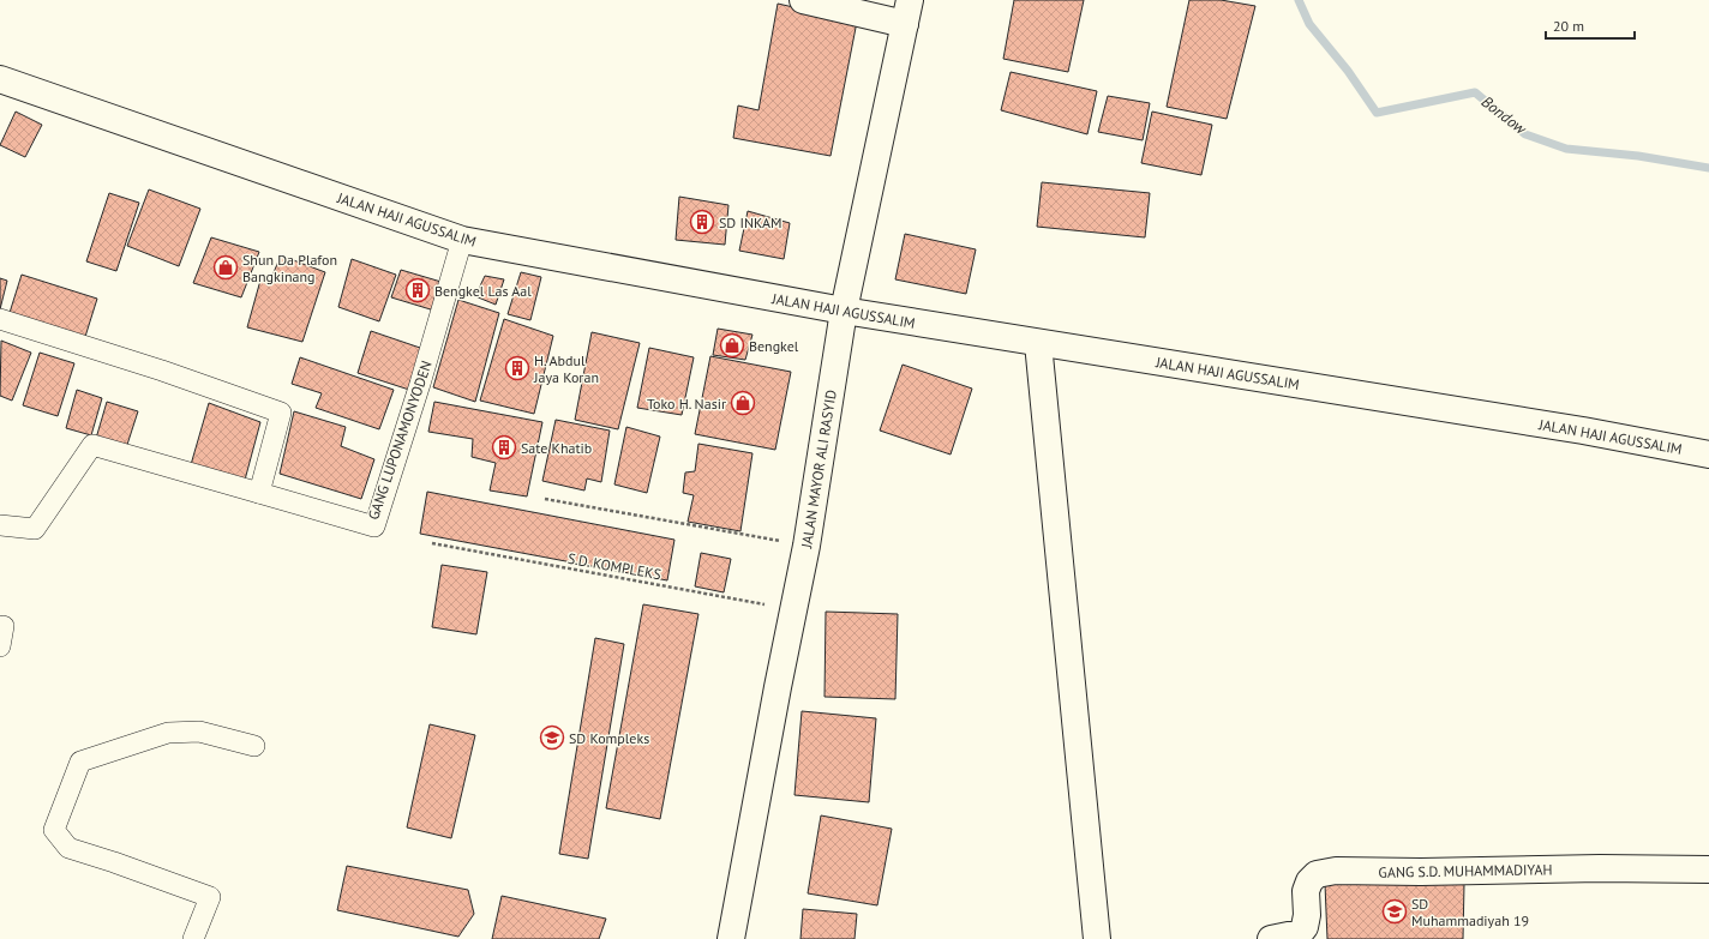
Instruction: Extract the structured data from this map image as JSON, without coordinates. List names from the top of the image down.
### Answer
{
  "streets": {
    "street": [
      "JALAN HAJI AGUSSALIM",
      "GANG LUPONAMONYODEN",
      "JALAN MAYOR ALI RASYID",
      "GANG S.D. MUHAMMADIYAH"
    ],
    "path": ["S.D. KOMPLEKS"]
  },
  "crossings": [
    ["JALAN HAJI AGUSSALIM", "GANG LUPONAMONYODEN"],
    ["JALAN HAJI AGUSSALIM", "JALAN MAYOR ALI RASYID"],
    ["JALAN MAYOR ALI RASYID", "S.D. KOMPLEKS"]
  ],
  "water": ["Bondow"],
  "places": {
    "building": [
      "SD INKAM",
      "Bengkel Las Aal",
      "H. Abdul Jaya Koran",
      "Sate Khatib"
    ],
    "shop": ["Shun Da Plafon Bangkinang", "Bengkel", "Toko H. Nasir"],
    "school or university": ["SD Kompleks", "SD Muhammadiyah 19"]
  },
  "scale_bar": "20 m"
}
